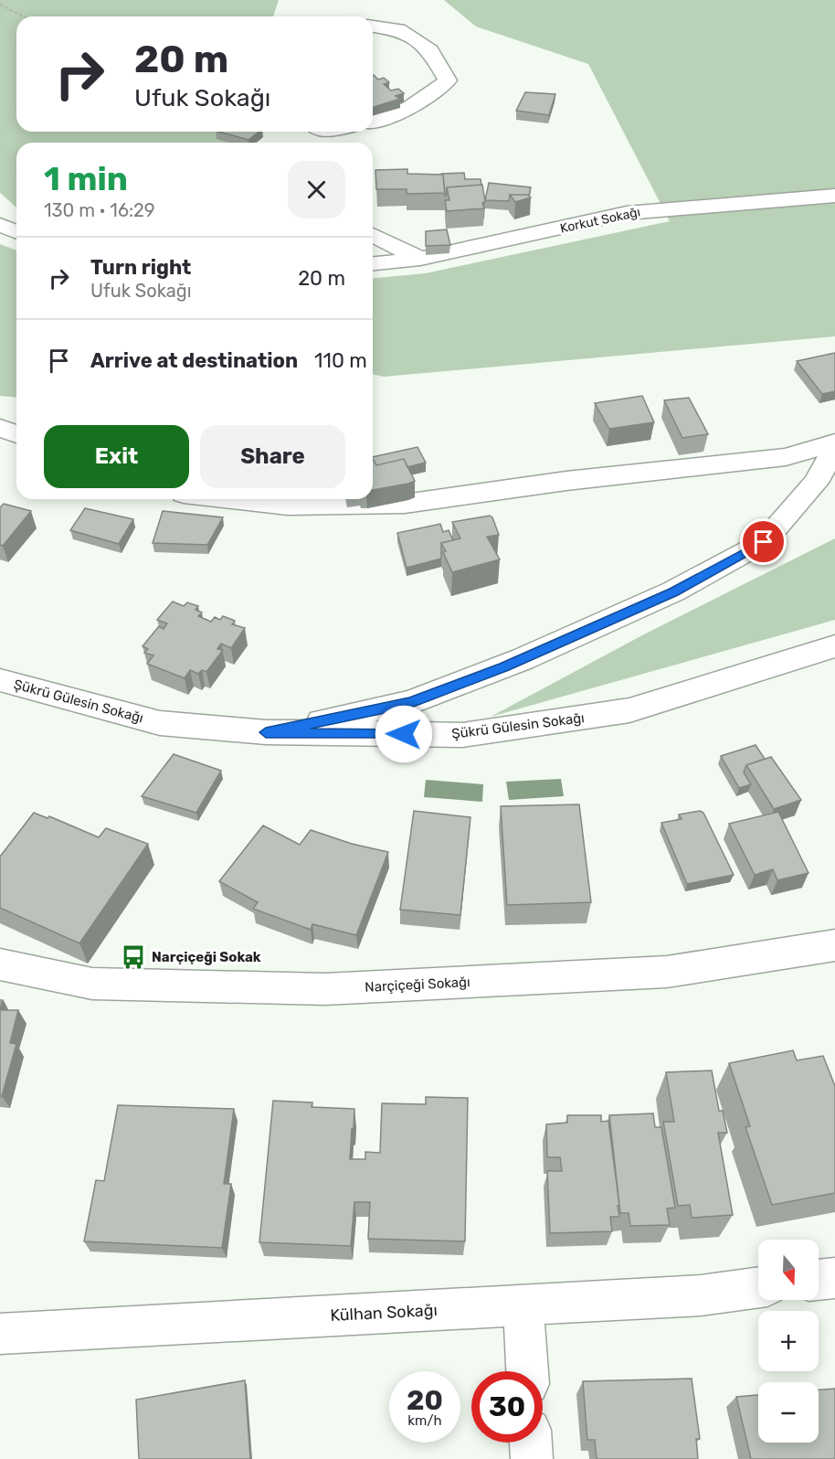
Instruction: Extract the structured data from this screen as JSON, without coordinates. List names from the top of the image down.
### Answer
{
  "streets": {
    "street": [
      "Korkut Sokağı",
      "Şükrü Gülesin Sokağı",
      "Narçiçeği Sokağı",
      "Külhan Sokağı"
    ]
  },
  "places": {
    "bus stop": ["Narçiçeği Sokak"]
  },
  "north": "bottom",
  "page": {
    "turn": ["20 m", "Ufuk Sokağı"],
    "heading": ["1 min", "130 m · 16:29"],
    "list": [
      {
        "name": "Turn right",
        "note": "Ufuk Sokağı",
        "value": "20 m"
      },
      {
        "name": "Arrive at destination",
        "value": "110 m"
      }
    ],
    "buttons": ["Exit", "Share"],
    "map_buttons": ["+", "−"],
    "speed": "20 km/h",
    "limit": "30"
  }
}
